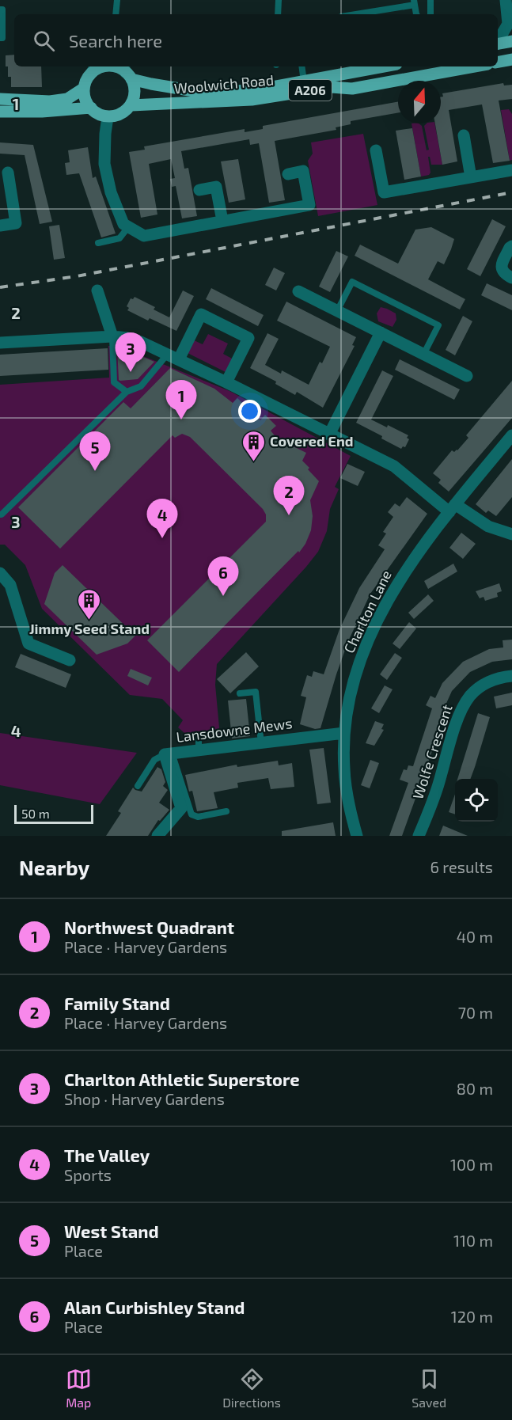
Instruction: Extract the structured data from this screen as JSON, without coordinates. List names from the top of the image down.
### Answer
{
  "streets": {
    "main road": ["Woolwich Road", "A206"],
    "street": ["Charlton Lane", "Lansdowne Mews", "Wolfe Crescent"]
  },
  "crossings": [
    ["Charlton Lane", "Lansdowne Mews"]
  ],
  "places": {
    "building": ["Covered End", "Jimmy Seed Stand"]
  },
  "scale_bar": "50 m",
  "north": "top",
  "page": {
    "search": "Search here",
    "pins": [
      "3",
      "1",
      "5",
      "2",
      "4",
      "6"
    ],
    "scale": "50 m",
    "heading": ["Nearby", "6 results"],
    "list": [
      {
        "mark": "1",
        "name": "Northwest Quadrant",
        "note": "Place · Harvey Gardens",
        "value": "40 m"
      },
      {
        "mark": "2",
        "name": "Family Stand",
        "note": "Place · Harvey Gardens",
        "value": "70 m"
      },
      {
        "mark": "3",
        "name": "Charlton Athletic Superstore",
        "note": "Shop · Harvey Gardens",
        "value": "80 m"
      },
      {
        "mark": "4",
        "name": "The Valley",
        "note": "Sports",
        "value": "100 m"
      },
      {
        "mark": "5",
        "name": "West Stand",
        "note": "Place",
        "value": "110 m"
      },
      {
        "mark": "6",
        "name": "Alan Curbishley Stand",
        "note": "Place",
        "value": "120 m"
      }
    ],
    "nav": ["Map", "Directions", "Saved"]
  },
  "grid": {
    "rows": [
      "1",
      "2",
      "3",
      "4"
    ]
  }
}
